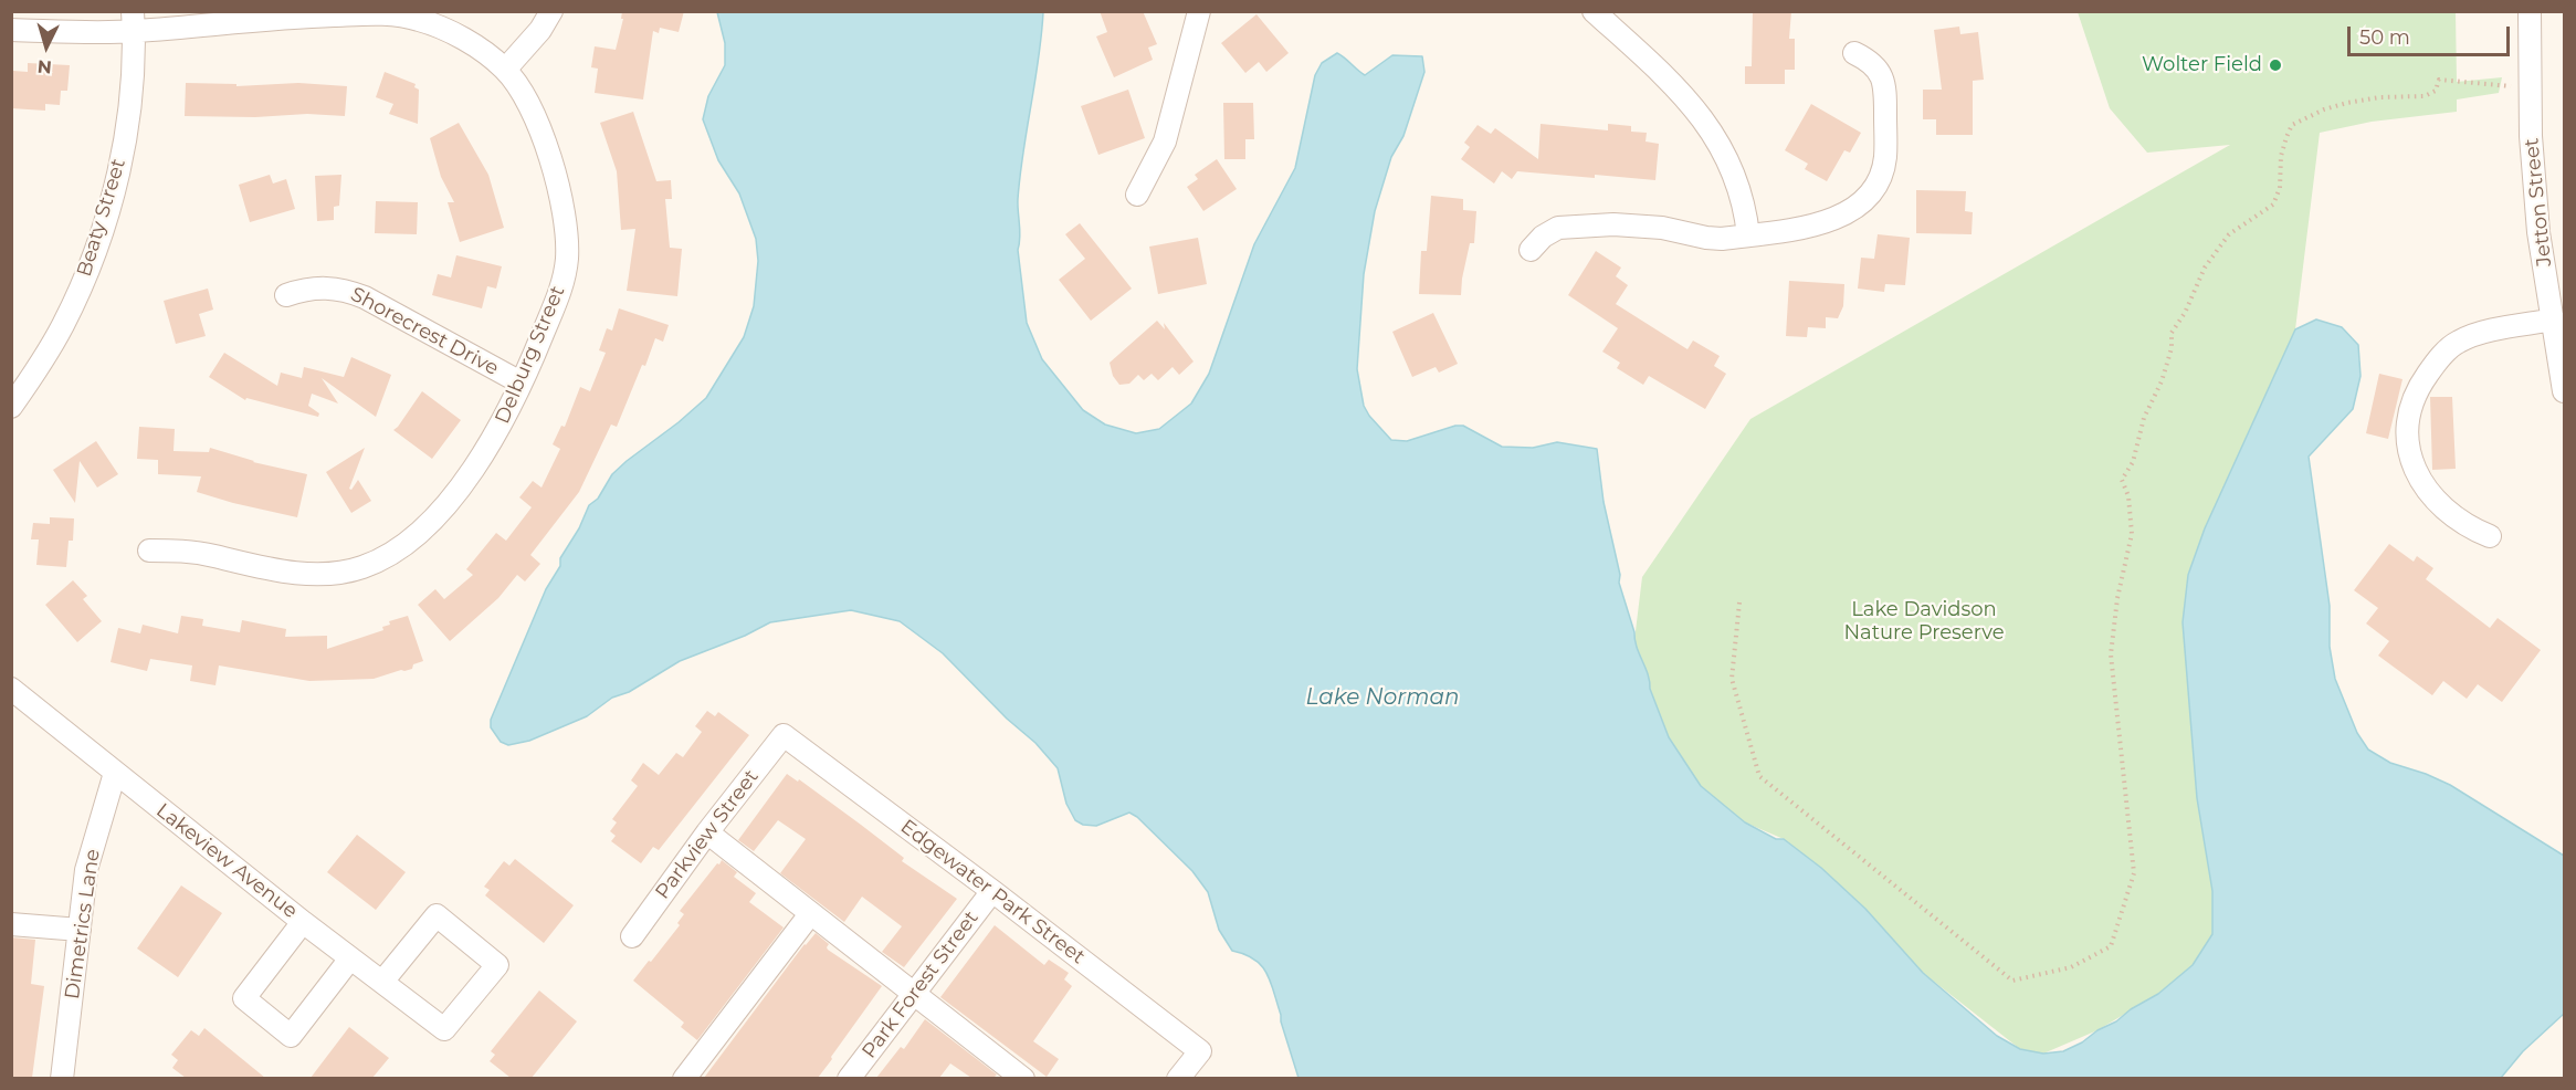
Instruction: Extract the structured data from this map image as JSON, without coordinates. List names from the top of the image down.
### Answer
{
  "streets": {
    "street": [
      "Jetton Street",
      "Beaty Street",
      "Shorecrest Drive",
      "Delburg Street",
      "Parkview Street",
      "Lakeview Avenue",
      "Edgewater Park Street",
      "Dimetrics Lane",
      "Park Forest Street"
    ]
  },
  "crossings": [
    ["Beaty Street", "Delburg Street"],
    ["Shorecrest Drive", "Delburg Street"],
    ["Parkview Street", "Edgewater Park Street"],
    ["Lakeview Avenue", "Dimetrics Lane"],
    ["Edgewater Park Street", "Park Forest Street"]
  ],
  "water": ["Lake Norman"],
  "parks": ["Lake Davidson Nature Preserve"],
  "places": ["Wolter Field"],
  "scale_bar": "50 m",
  "north": "bottom"
}
